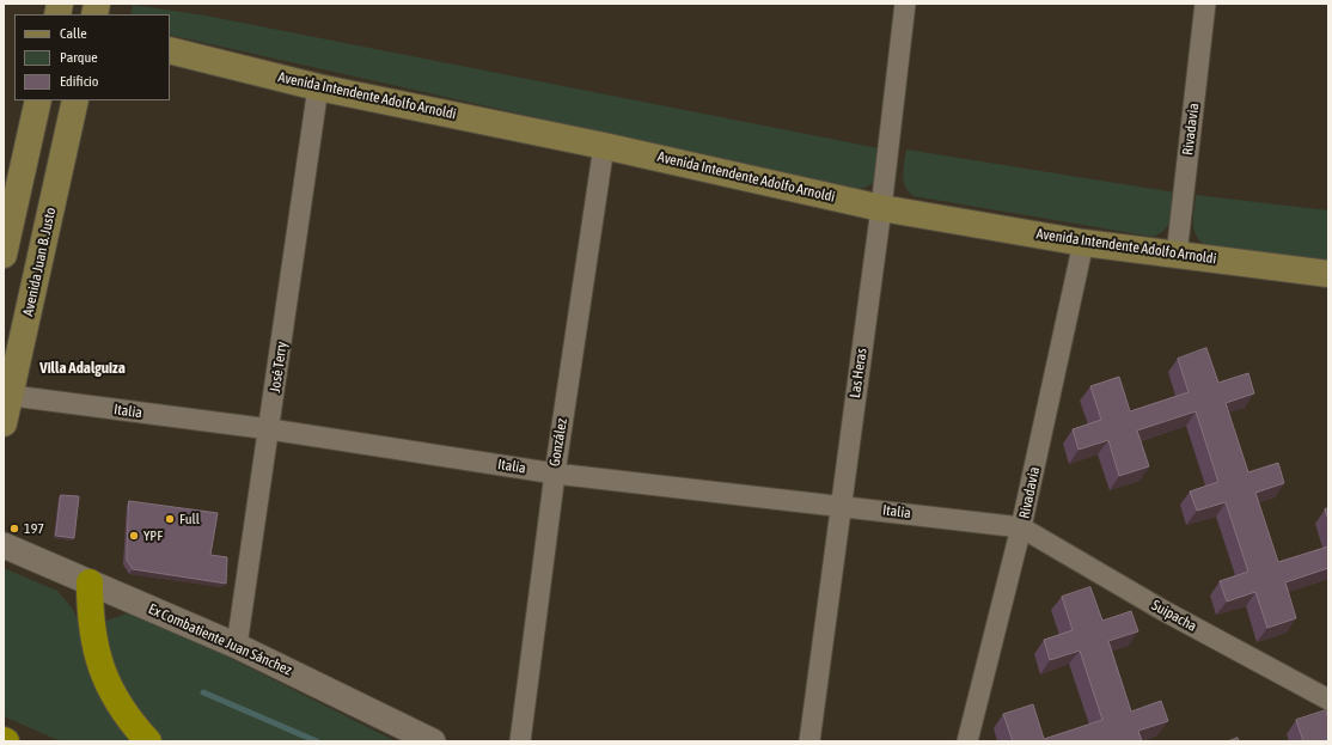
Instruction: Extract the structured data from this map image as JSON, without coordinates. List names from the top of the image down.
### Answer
{
  "streets": {
    "main road": ["Avenida Intendente Adolfo Arnoldi", "Avenida Juan B. Justo"],
    "street": [
      "Rivadavia",
      "José Terry",
      "Las Heras",
      "Italia",
      "González",
      "Suipacha",
      "Ex Combatiente Juan Sánchez"
    ]
  },
  "crossings": [
    ["Avenida Intendente Adolfo Arnoldi", "Rivadavia"],
    ["Avenida Intendente Adolfo Arnoldi", "José Terry"],
    ["Avenida Intendente Adolfo Arnoldi", "Las Heras"],
    ["Avenida Intendente Adolfo Arnoldi", "González"],
    ["Rivadavia", "Italia"],
    ["Rivadavia", "Suipacha"],
    ["Avenida Juan B. Justo", "Italia"],
    ["José Terry", "Italia"],
    ["José Terry", "Ex Combatiente Juan Sánchez"],
    ["Las Heras", "Italia"],
    ["Italia", "González"],
    ["Italia", "Suipacha"]
  ],
  "districts": ["Villa Adalguiza"],
  "places": ["Full", "197", "YPF"],
  "legend": ["Calle", "Parque", "Edificio"]
}
